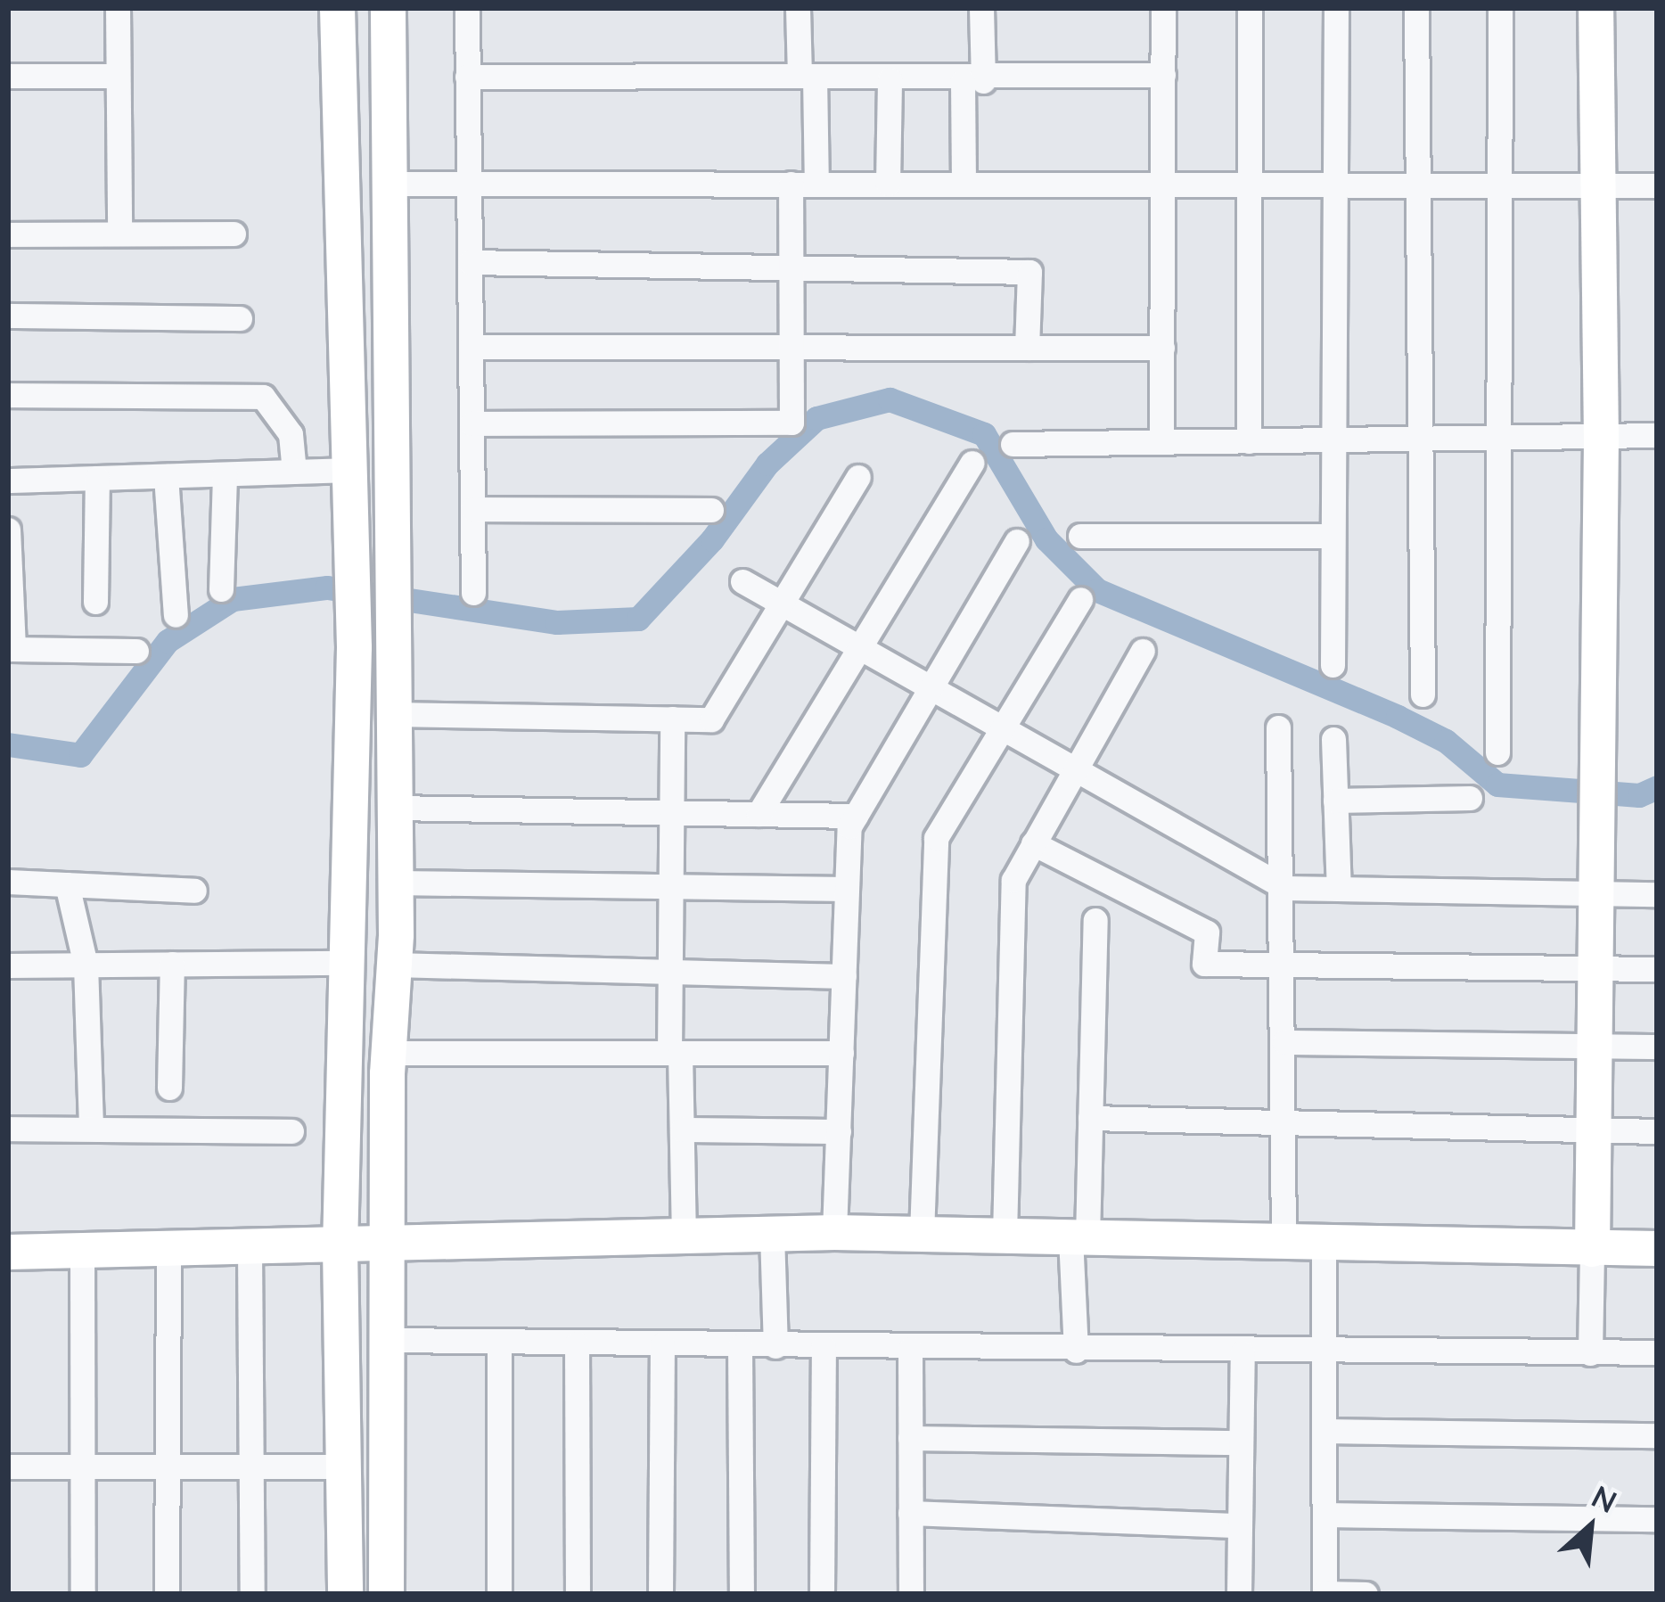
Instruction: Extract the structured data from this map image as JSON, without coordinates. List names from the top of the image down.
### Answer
{
  "north": "top right"
}
